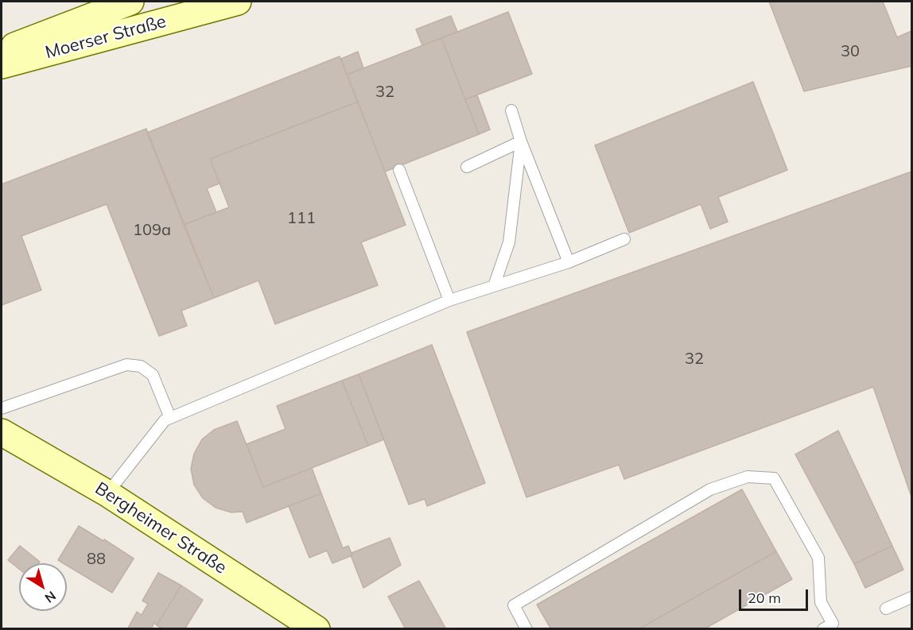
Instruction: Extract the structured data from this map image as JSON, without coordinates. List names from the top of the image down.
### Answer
{
  "streets": {
    "main road": ["Moerser Straße", "Bergheimer Straße"]
  },
  "house_numbers": [
    "30",
    "32",
    "111",
    "109a",
    "32",
    "88"
  ],
  "scale_bar": "20 m",
  "north": "bottom right"
}
